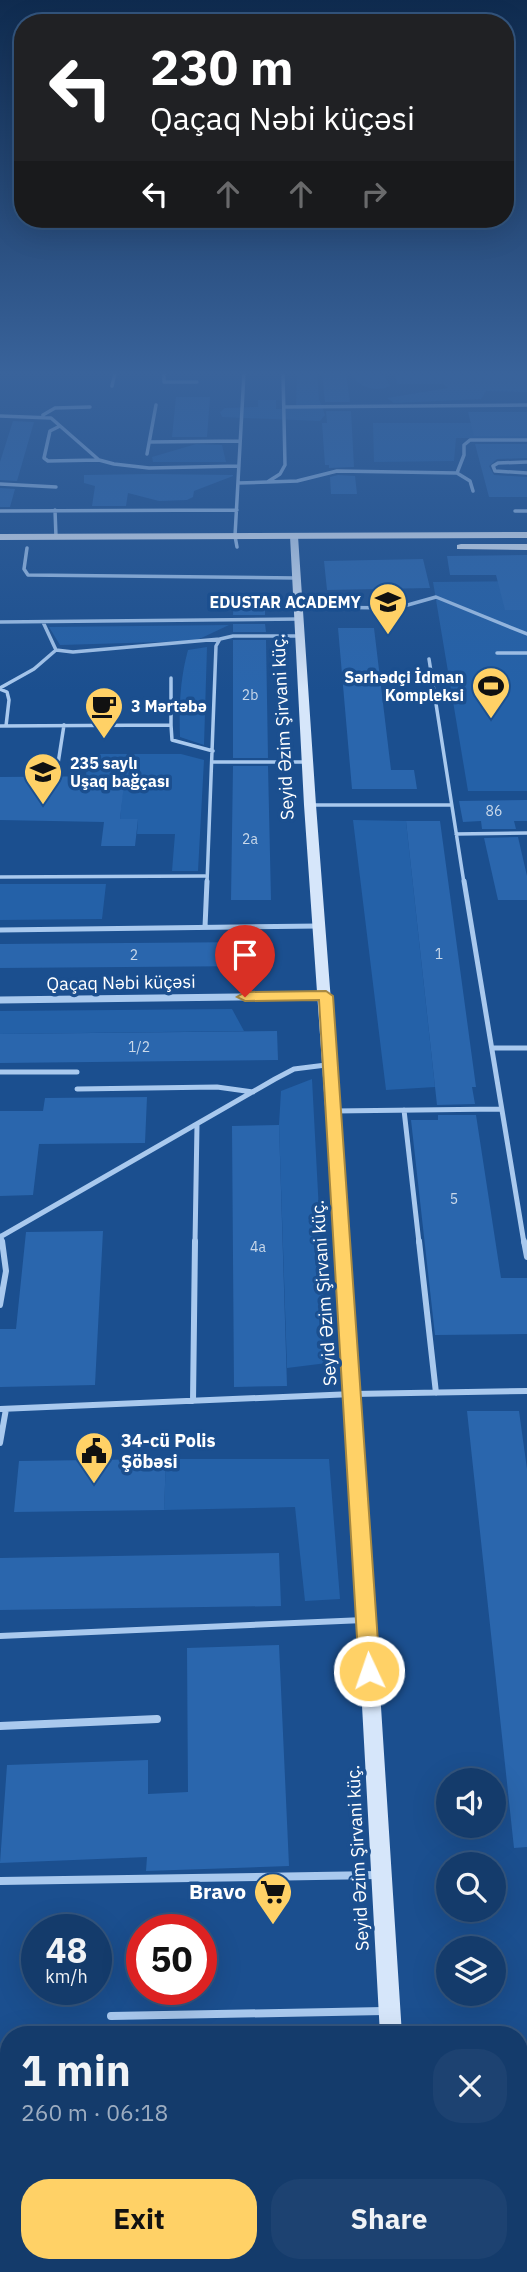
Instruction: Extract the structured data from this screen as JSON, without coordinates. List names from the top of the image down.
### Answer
{
  "streets": {
    "main road": ["Seyid Əzim Şirvani küç."],
    "street": ["Qaçaq Nəbi küçəsi"]
  },
  "crossings": [
    ["Seyid Əzim Şirvani küç.", "Qaçaq Nəbi küçəsi"]
  ],
  "places": {
    "school or university": ["EDUSTAR ACADEMY", "235 saylı Uşaq bağçası"],
    "sports": ["Sərhədçi İdman Kompleksi"],
    "cafe": ["3 Mərtəbə"],
    "public building": ["34-cü Polis Şöbəsi"],
    "supermarket": ["Bravo"]
  },
  "house_numbers": [
    "2b",
    "86",
    "2a",
    "1",
    "2",
    "1/2",
    "5",
    "4a"
  ],
  "page": {
    "turn": ["230 m", "Qaçaq Nəbi küçəsi"],
    "speed": "48 km/h",
    "limit": "50",
    "heading": ["1 min", "260 m · 06:18"],
    "buttons": ["Exit", "Share"]
  }
}
